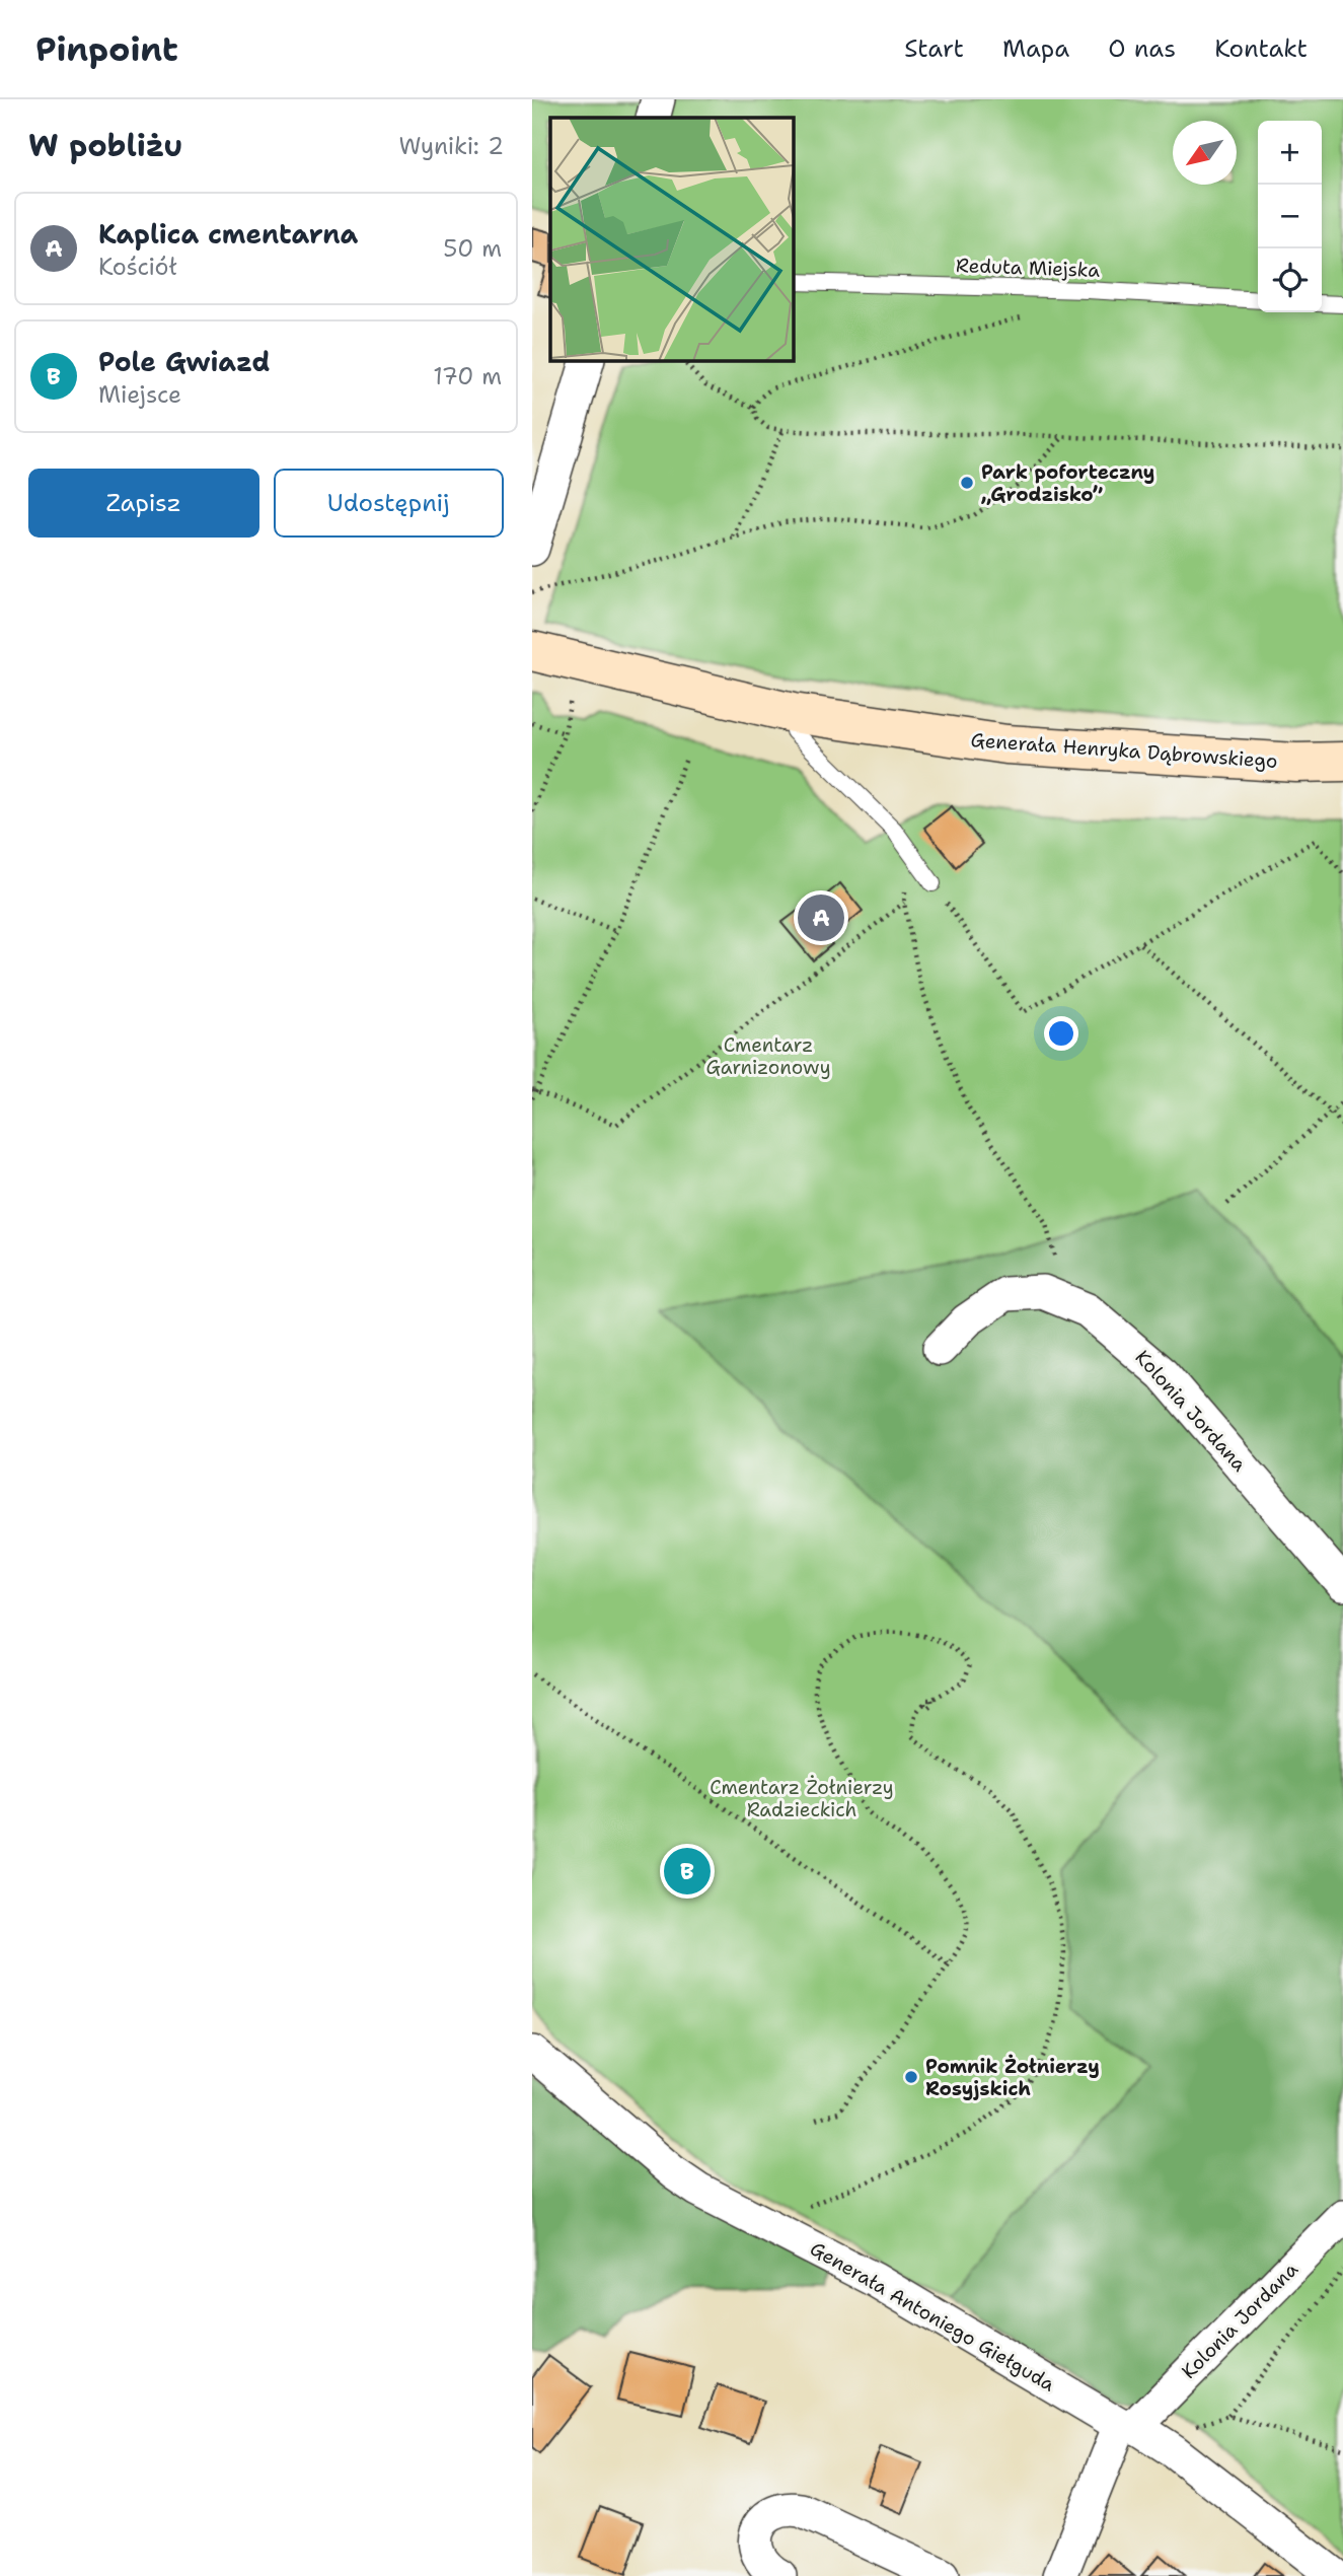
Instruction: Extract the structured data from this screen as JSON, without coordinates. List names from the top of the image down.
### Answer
{
  "streets": {
    "street": ["Generała Henryka Dąbrowskiego", "Kolonia Jordana", "Generała Antoniego Giełguda"],
    "lane": ["Reduta Miejska"]
  },
  "crossings": [
    ["Kolonia Jordana", "Generała Antoniego Giełguda"]
  ],
  "parks": ["Cmentarz Garnizonowy", "Cmentarz Żołnierzy Radzieckich"],
  "places": ["Park poforteczny „Grodzisko”", "Pomnik Żołnierzy Rosyjskich"],
  "north": "bottom left",
  "page": {
    "header": "Pinpoint",
    "nav": [
      "Start",
      "Mapa",
      "O nas",
      "Kontakt"
    ],
    "heading": ["W pobliżu", "Wyniki: 2"],
    "map_buttons": ["+", "−"],
    "list": [
      {
        "mark": "A",
        "name": "Kaplica cmentarna",
        "note": "Kościół",
        "value": "50 m"
      },
      {
        "mark": "B",
        "name": "Pole Gwiazd",
        "note": "Miejsce",
        "value": "170 m"
      }
    ],
    "buttons": ["Zapisz", "Udostępnij"],
    "pins": ["A", "B"]
  }
}
